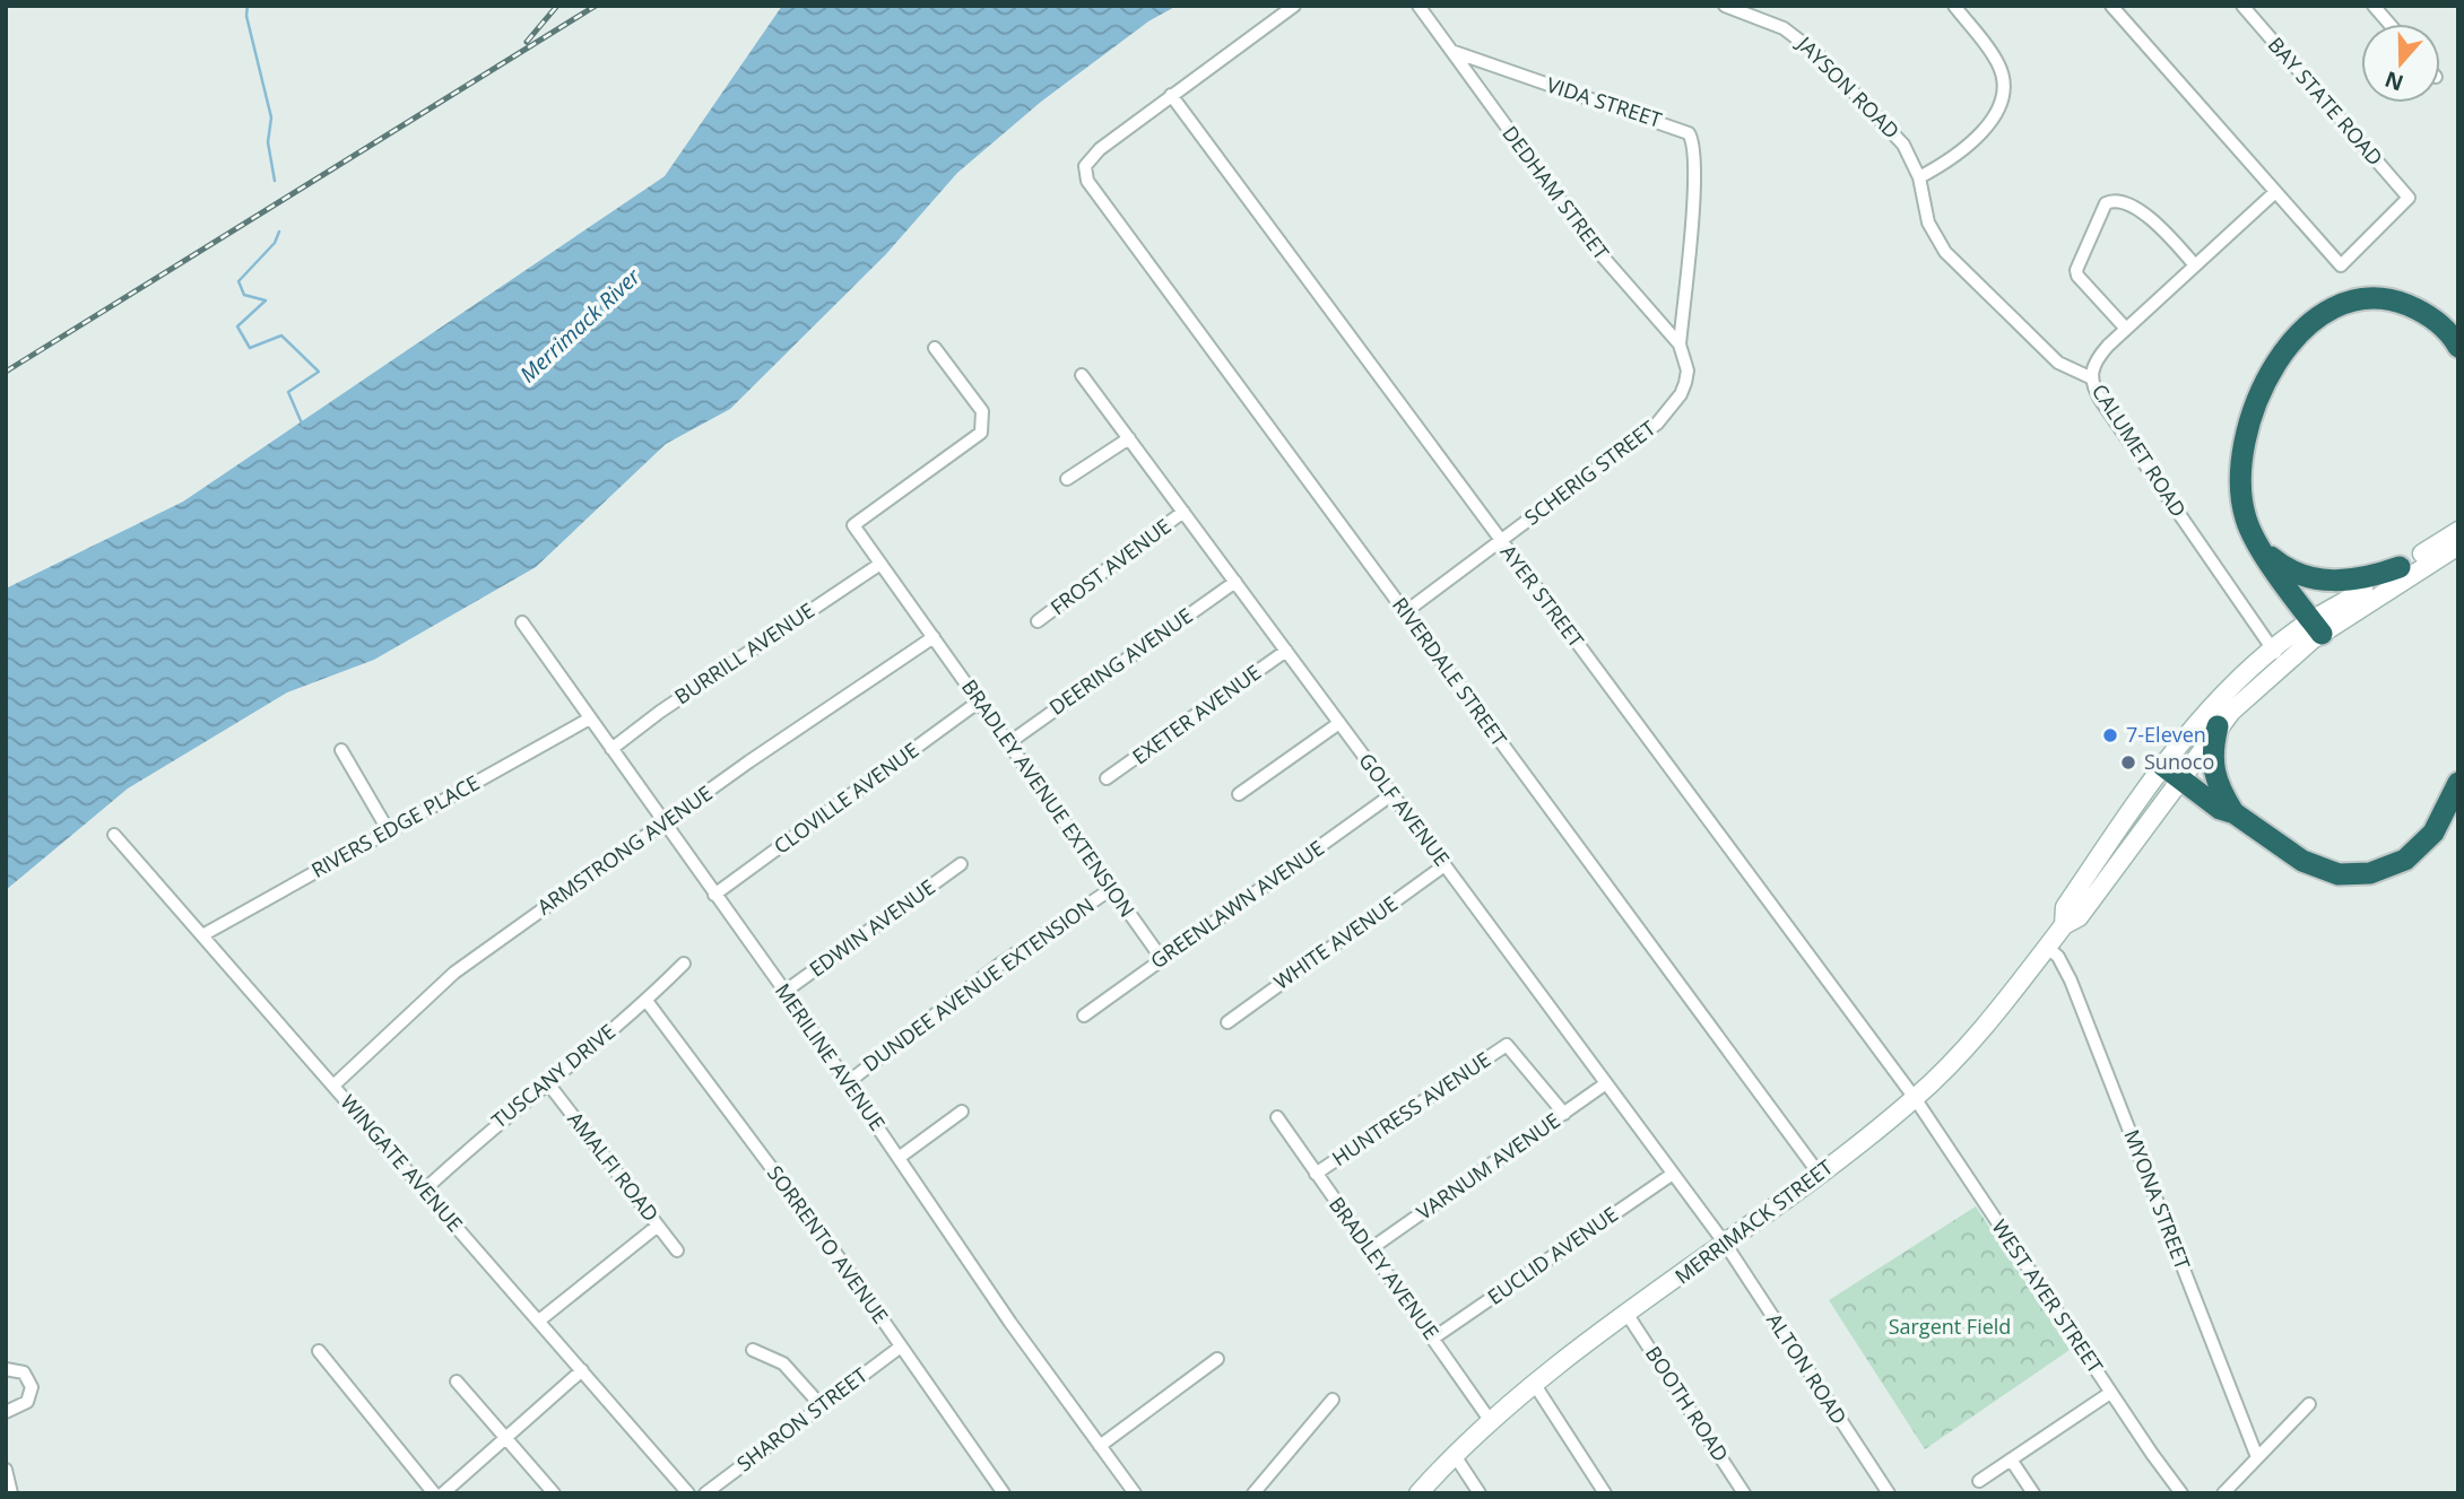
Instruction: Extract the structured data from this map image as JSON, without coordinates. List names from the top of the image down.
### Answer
{
  "streets": {
    "main road": ["MERRIMACK STREET"],
    "street": [
      "JAYSON ROAD",
      "BAY STATE ROAD",
      "VIDA STREET",
      "DEDHAM STREET",
      "CALUMET ROAD",
      "SCHERIG STREET",
      "FROST AVENUE",
      "AYER STREET",
      "BURRILL AVENUE",
      "DEERING AVENUE",
      "RIVERDALE STREET",
      "EXETER AVENUE",
      "CLOVILLE AVENUE",
      "BRADLEY AVENUE EXTENSION",
      "GOLF AVENUE",
      "RIVERS EDGE PLACE",
      "ARMSTRONG AVENUE",
      "GREENLAWN AVENUE",
      "EDWIN AVENUE",
      "WHITE AVENUE",
      "DUNDEE AVENUE EXTENSION",
      "MERILINE AVENUE",
      "TUSCANY DRIVE",
      "HUNTRESS AVENUE",
      "WINGATE AVENUE",
      "AMALFI ROAD",
      "VARNUM AVENUE",
      "MYONA STREET",
      "SORRENTO AVENUE",
      "EUCLID AVENUE",
      "BRADLEY AVENUE",
      "WEST AYER STREET",
      "ALTON ROAD",
      "BOOTH ROAD",
      "SHARON STREET"
    ]
  },
  "crossings": [
    ["JAYSON ROAD", "CALUMET ROAD"],
    ["BAY STATE ROAD", "CALUMET ROAD"],
    ["VIDA STREET", "DEDHAM STREET"],
    ["VIDA STREET", "SCHERIG STREET"],
    ["DEDHAM STREET", "SCHERIG STREET"],
    ["SCHERIG STREET", "AYER STREET"],
    ["SCHERIG STREET", "RIVERDALE STREET"],
    ["FROST AVENUE", "GOLF AVENUE"],
    ["AYER STREET", "RIVERDALE STREET"],
    ["AYER STREET", "MERRIMACK STREET"],
    ["AYER STREET", "WEST AYER STREET"],
    ["BURRILL AVENUE", "MERILINE AVENUE"],
    ["DEERING AVENUE", "BRADLEY AVENUE EXTENSION"],
    ["DEERING AVENUE", "GOLF AVENUE"],
    ["RIVERDALE STREET", "MERRIMACK STREET"],
    ["EXETER AVENUE", "GOLF AVENUE"],
    ["CLOVILLE AVENUE", "BRADLEY AVENUE EXTENSION"],
    ["CLOVILLE AVENUE", "MERILINE AVENUE"],
    ["BRADLEY AVENUE EXTENSION", "ARMSTRONG AVENUE"],
    ["BRADLEY AVENUE EXTENSION", "GREENLAWN AVENUE"],
    ["BRADLEY AVENUE EXTENSION", "DUNDEE AVENUE EXTENSION"],
    ["GOLF AVENUE", "GREENLAWN AVENUE"],
    ["GOLF AVENUE", "WHITE AVENUE"],
    ["GOLF AVENUE", "VARNUM AVENUE"],
    ["GOLF AVENUE", "MERRIMACK STREET"],
    ["GOLF AVENUE", "EUCLID AVENUE"],
    ["GOLF AVENUE", "ALTON ROAD"],
    ["RIVERS EDGE PLACE", "MERILINE AVENUE"],
    ["RIVERS EDGE PLACE", "WINGATE AVENUE"],
    ["ARMSTRONG AVENUE", "MERILINE AVENUE"],
    ["ARMSTRONG AVENUE", "WINGATE AVENUE"],
    ["EDWIN AVENUE", "MERILINE AVENUE"],
    ["DUNDEE AVENUE EXTENSION", "MERILINE AVENUE"],
    ["TUSCANY DRIVE", "WINGATE AVENUE"],
    ["TUSCANY DRIVE", "AMALFI ROAD"],
    ["TUSCANY DRIVE", "SORRENTO AVENUE"],
    ["HUNTRESS AVENUE", "VARNUM AVENUE"],
    ["HUNTRESS AVENUE", "BRADLEY AVENUE"],
    ["VARNUM AVENUE", "BRADLEY AVENUE"],
    ["MYONA STREET", "MERRIMACK STREET"],
    ["MERRIMACK STREET", "BRADLEY AVENUE"],
    ["MERRIMACK STREET", "WEST AYER STREET"],
    ["MERRIMACK STREET", "ALTON ROAD"],
    ["MERRIMACK STREET", "BOOTH ROAD"],
    ["SORRENTO AVENUE", "SHARON STREET"],
    ["EUCLID AVENUE", "BRADLEY AVENUE"]
  ],
  "water": ["Merrimack River"],
  "parks": ["Sargent Field"],
  "places": ["7-Eleven", "Sunoco"],
  "north": "bottom"
}
